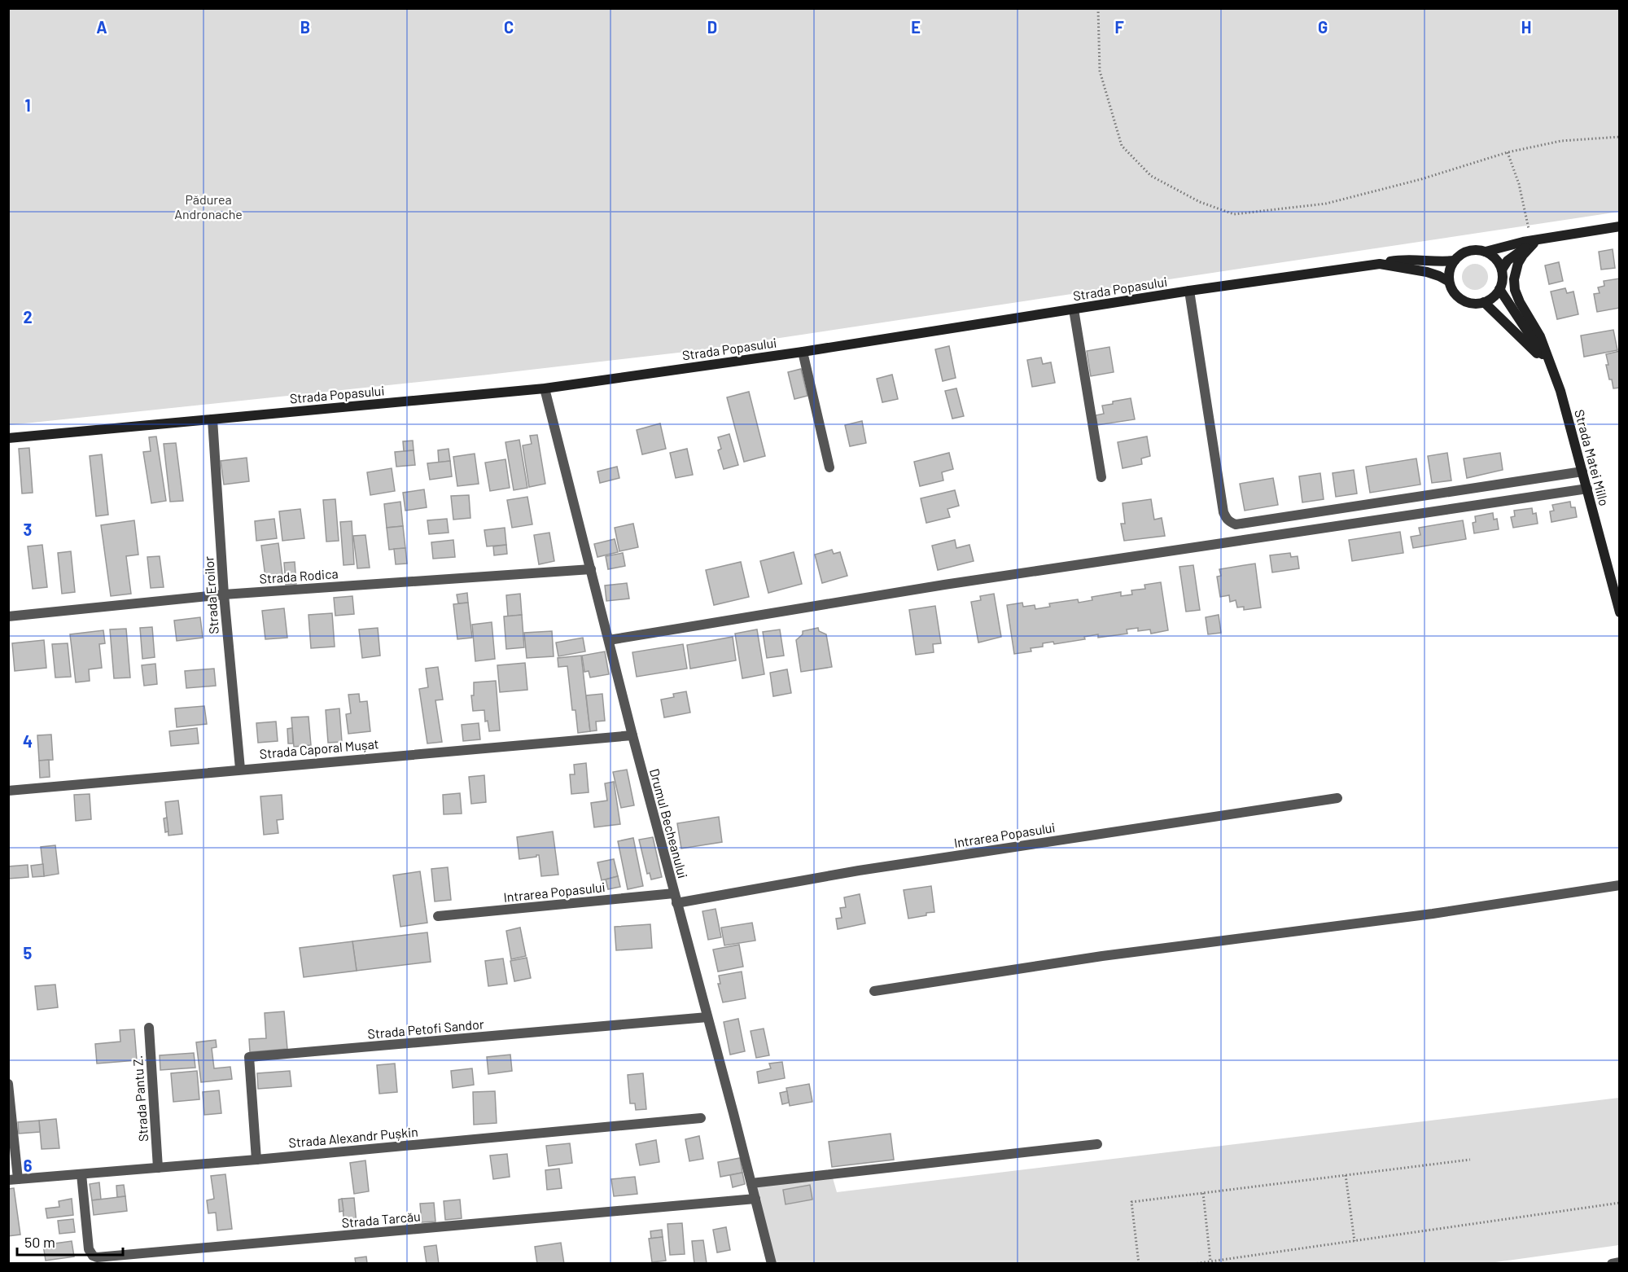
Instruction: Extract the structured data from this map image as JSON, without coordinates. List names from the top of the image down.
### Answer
{
  "streets": {
    "street": [
      "Strada Popasului",
      "Strada Matei Millo",
      "Strada Rodica",
      "Strada Eroilor",
      "Strada Caporal Mușat",
      "Drumul Becheanului",
      "Intrarea Popasului",
      "Strada Petofi Sandor",
      "Strada Pantu Z.",
      "Strada Alexandr Pușkin",
      "Strada Tarcău"
    ]
  },
  "crossings": [
    ["Strada Popasului", "Strada Eroilor"],
    ["Strada Popasului", "Drumul Becheanului"],
    ["Strada Rodica", "Strada Eroilor"],
    ["Strada Rodica", "Drumul Becheanului"],
    ["Strada Eroilor", "Strada Caporal Mușat"],
    ["Strada Caporal Mușat", "Drumul Becheanului"],
    ["Drumul Becheanului", "Intrarea Popasului"],
    ["Drumul Becheanului", "Strada Petofi Sandor"],
    ["Drumul Becheanului", "Strada Tarcău"],
    ["Strada Petofi Sandor", "Strada Alexandr Pușkin"],
    ["Strada Pantu Z.", "Strada Alexandr Pușkin"],
    ["Strada Alexandr Pușkin", "Strada Tarcău"]
  ],
  "parks": ["Pădurea Andronache"],
  "scale_bar": "50 m",
  "grid": {
    "columns": [
      "A",
      "B",
      "C",
      "D",
      "E",
      "F",
      "G",
      "H"
    ],
    "rows": [
      "1",
      "2",
      "3",
      "4",
      "5",
      "6"
    ]
  }
}
